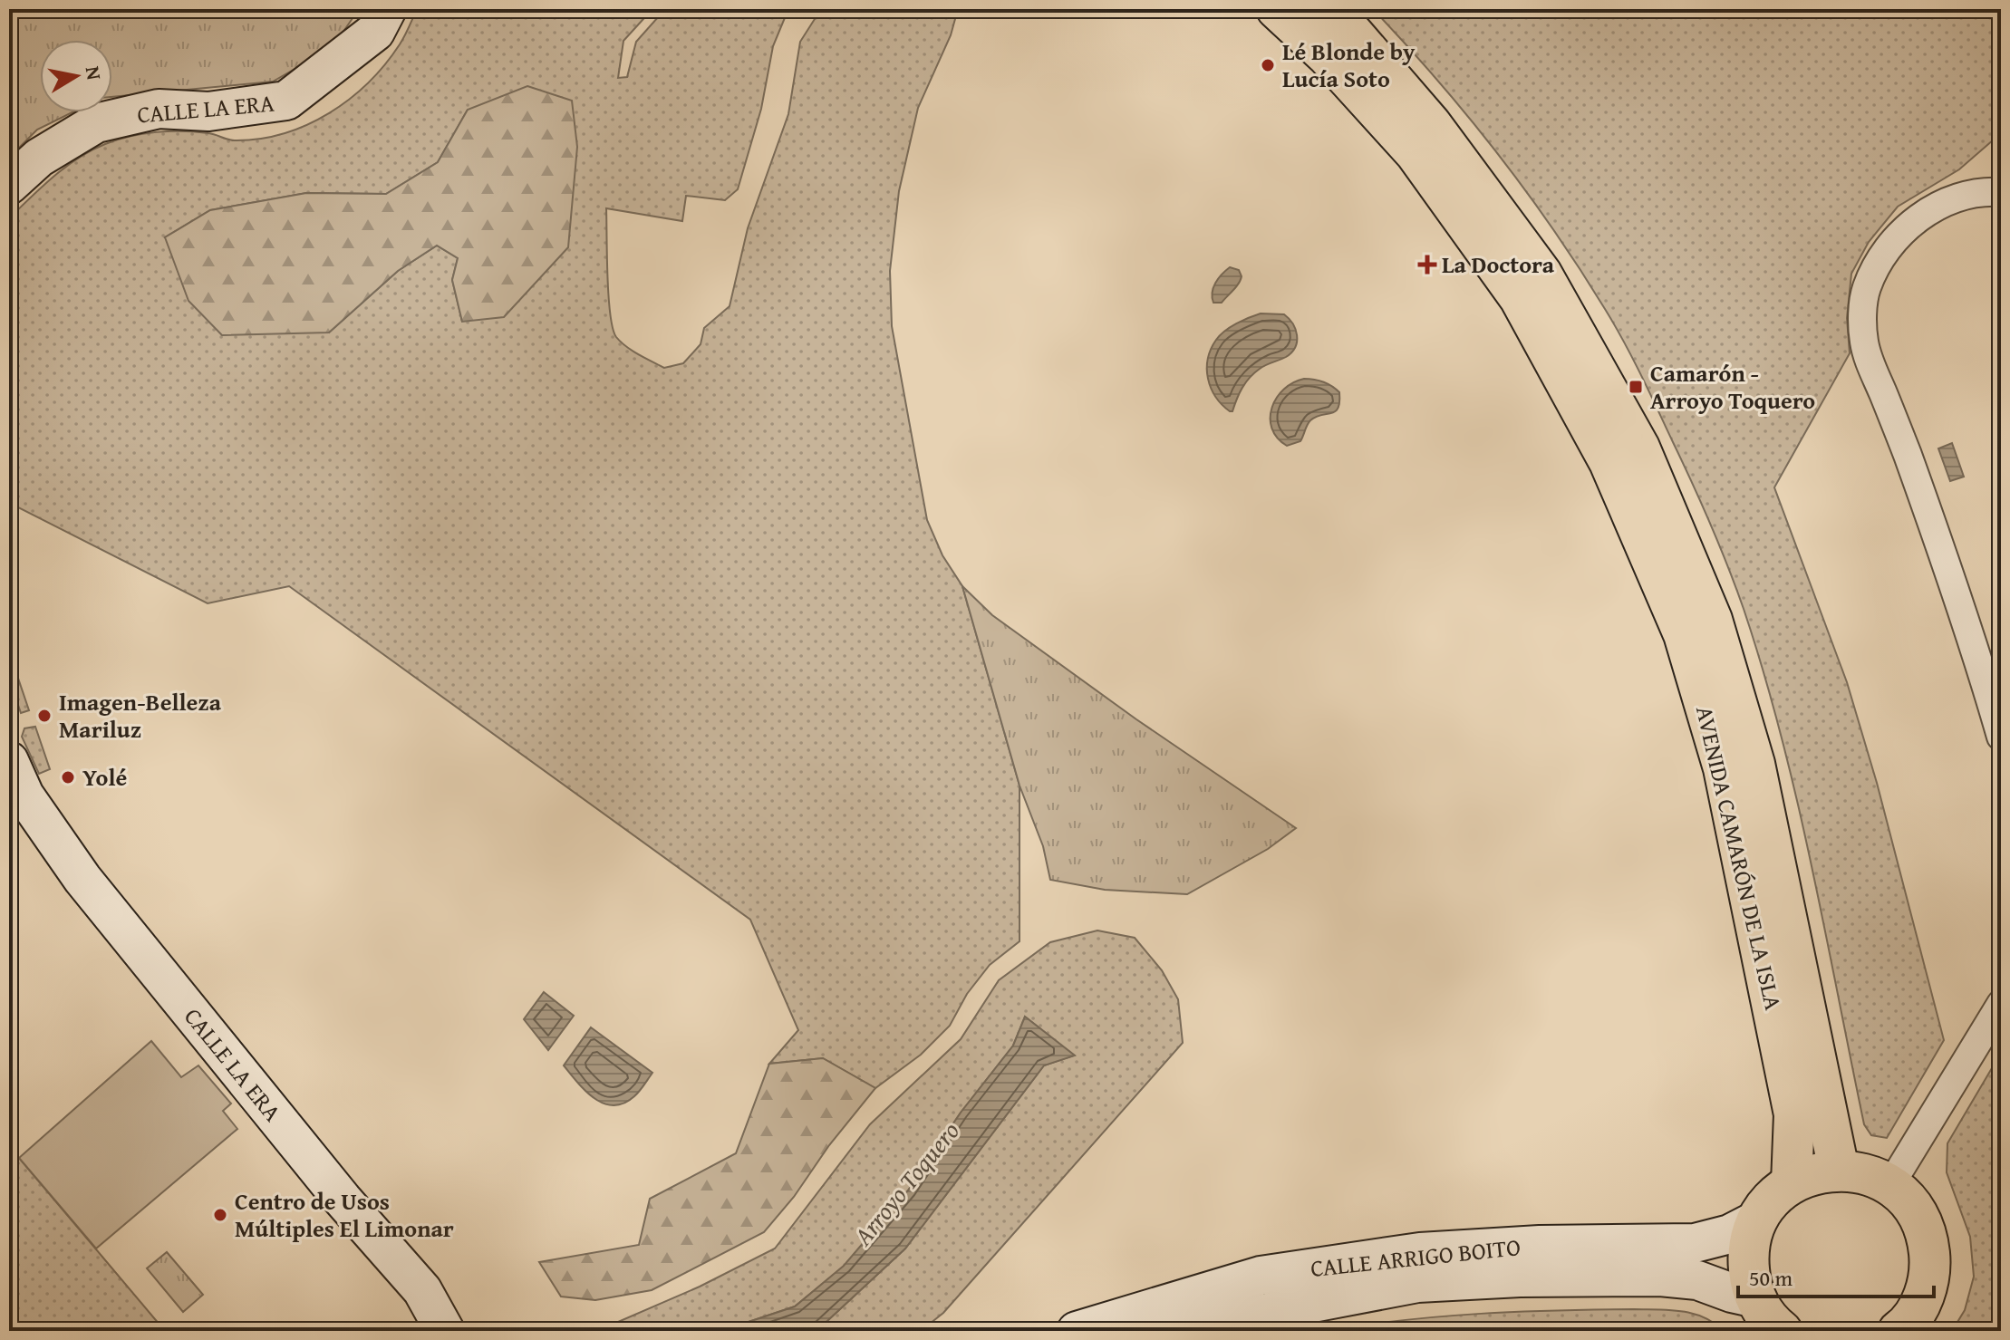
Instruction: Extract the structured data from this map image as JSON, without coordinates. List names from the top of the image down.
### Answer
{
  "streets": {
    "main road": ["CALLE LA ERA", "AVENIDA CAMARÓN DE LA ISLA", "CALLE ARRIGO BOITO"]
  },
  "water": ["Arroyo Toquero"],
  "places": {
    "other": [
      "Lé Blonde by Lucía Soto",
      "Imagen-Belleza Mariluz",
      "Yolé",
      "Centro de Usos Múltiples El Limonar"
    ],
    "health": ["La Doctora"],
    "transit": ["Camarón - Arroyo Toquero"]
  },
  "scale_bar": "50 m",
  "north": "right"
}
